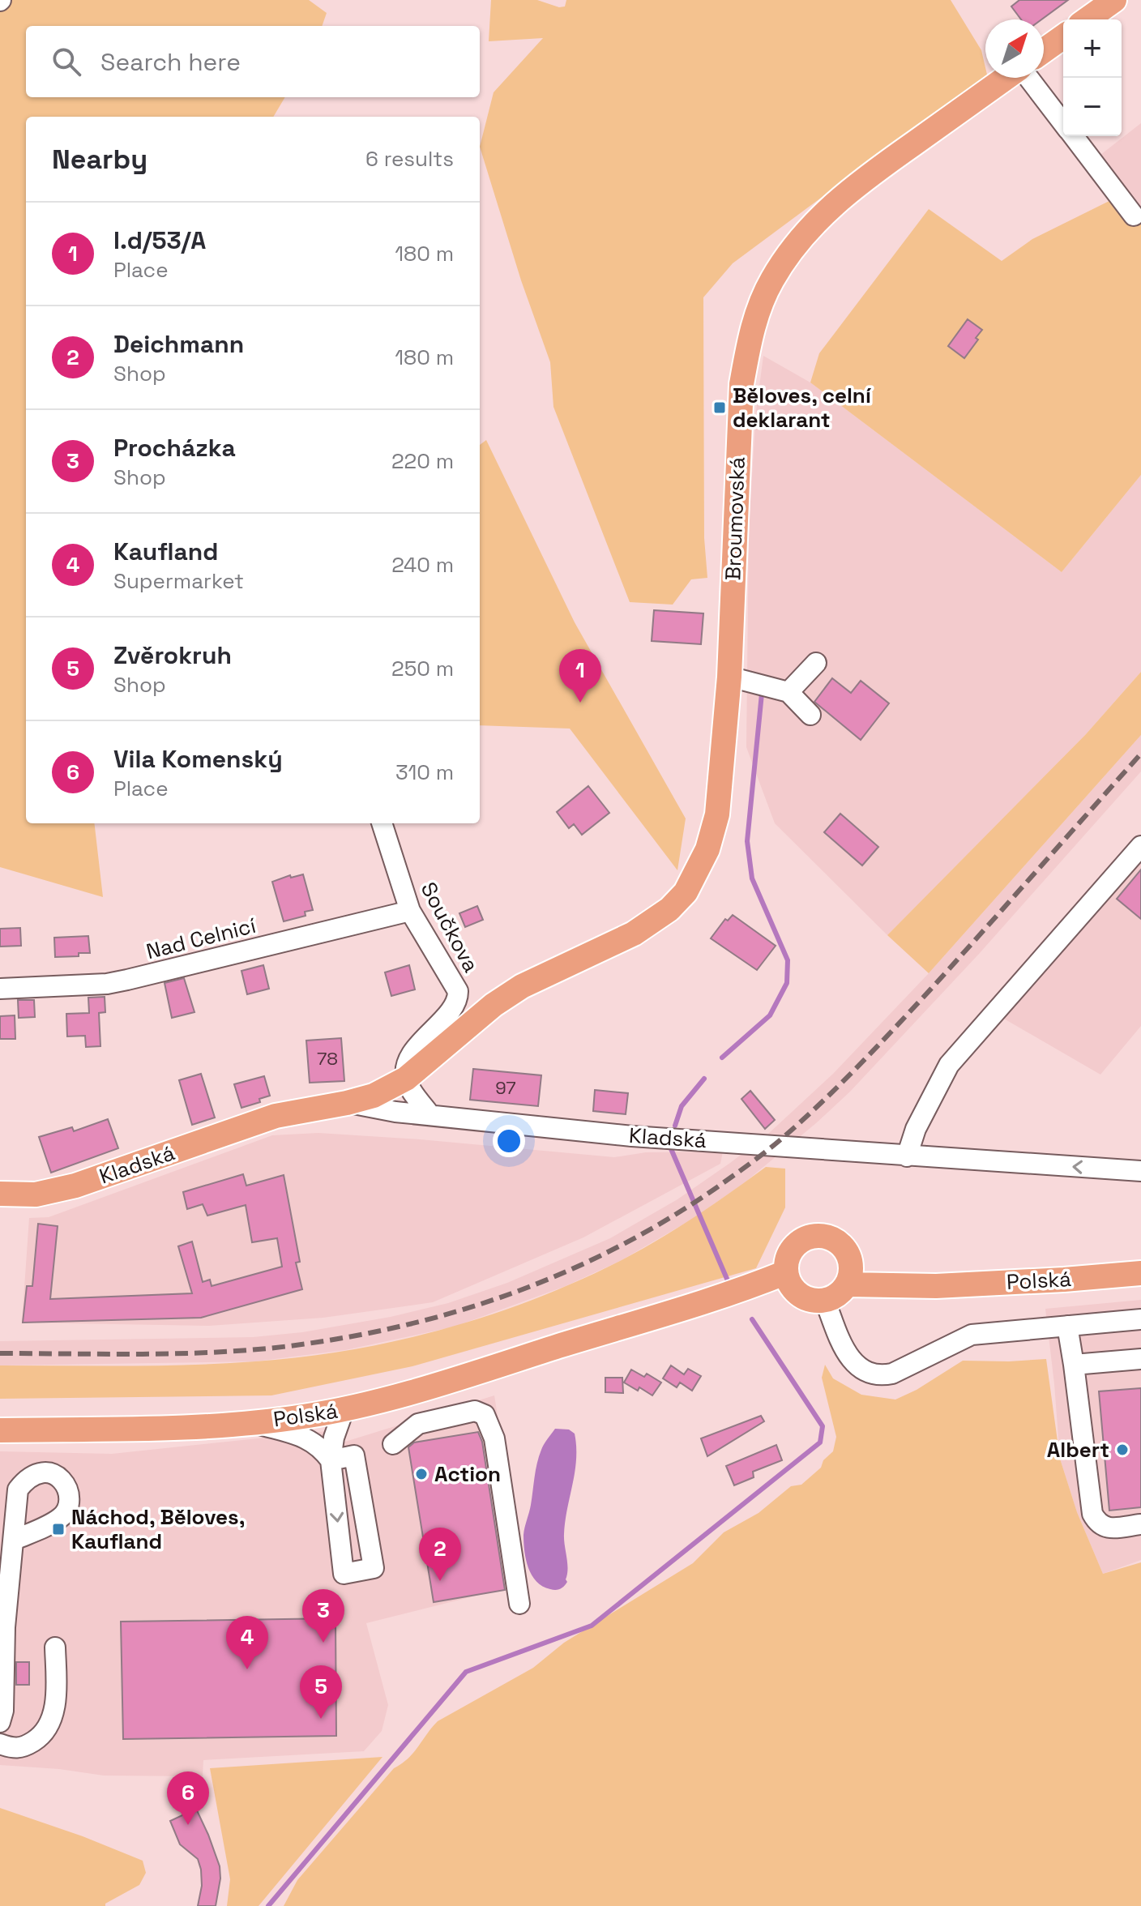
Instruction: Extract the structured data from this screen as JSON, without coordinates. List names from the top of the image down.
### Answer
{
  "streets": {
    "main road": ["Broumovská", "Kladská", "Polská"],
    "street": ["Součkova", "Nad Celnicí"]
  },
  "crossings": [
    ["Broumovská", "Kladská"],
    ["Součkova", "Nad Celnicí"],
    ["Součkova", "Kladská"]
  ],
  "places": {
    "transit": ["Běloves, celní deklarant", "Náchod, Běloves, Kaufland"],
    "other": ["Albert", "Action"]
  },
  "house_numbers": ["78", "97"],
  "north": "top right",
  "page": {
    "map_buttons": ["+", "−"],
    "search": "Search here",
    "heading": ["Nearby", "6 results"],
    "list": [
      {
        "mark": "1",
        "name": "I.d/53/A",
        "note": "Place",
        "value": "180 m"
      },
      {
        "mark": "2",
        "name": "Deichmann",
        "note": "Shop",
        "value": "180 m"
      },
      {
        "mark": "3",
        "name": "Procházka",
        "note": "Shop",
        "value": "220 m"
      },
      {
        "mark": "4",
        "name": "Kaufland",
        "note": "Supermarket",
        "value": "240 m"
      },
      {
        "mark": "5",
        "name": "Zvěrokruh",
        "note": "Shop",
        "value": "250 m"
      },
      {
        "mark": "6",
        "name": "Vila Komenský",
        "note": "Place",
        "value": "310 m"
      }
    ],
    "pins": [
      "1",
      "2",
      "3",
      "4",
      "5",
      "6"
    ]
  }
}
